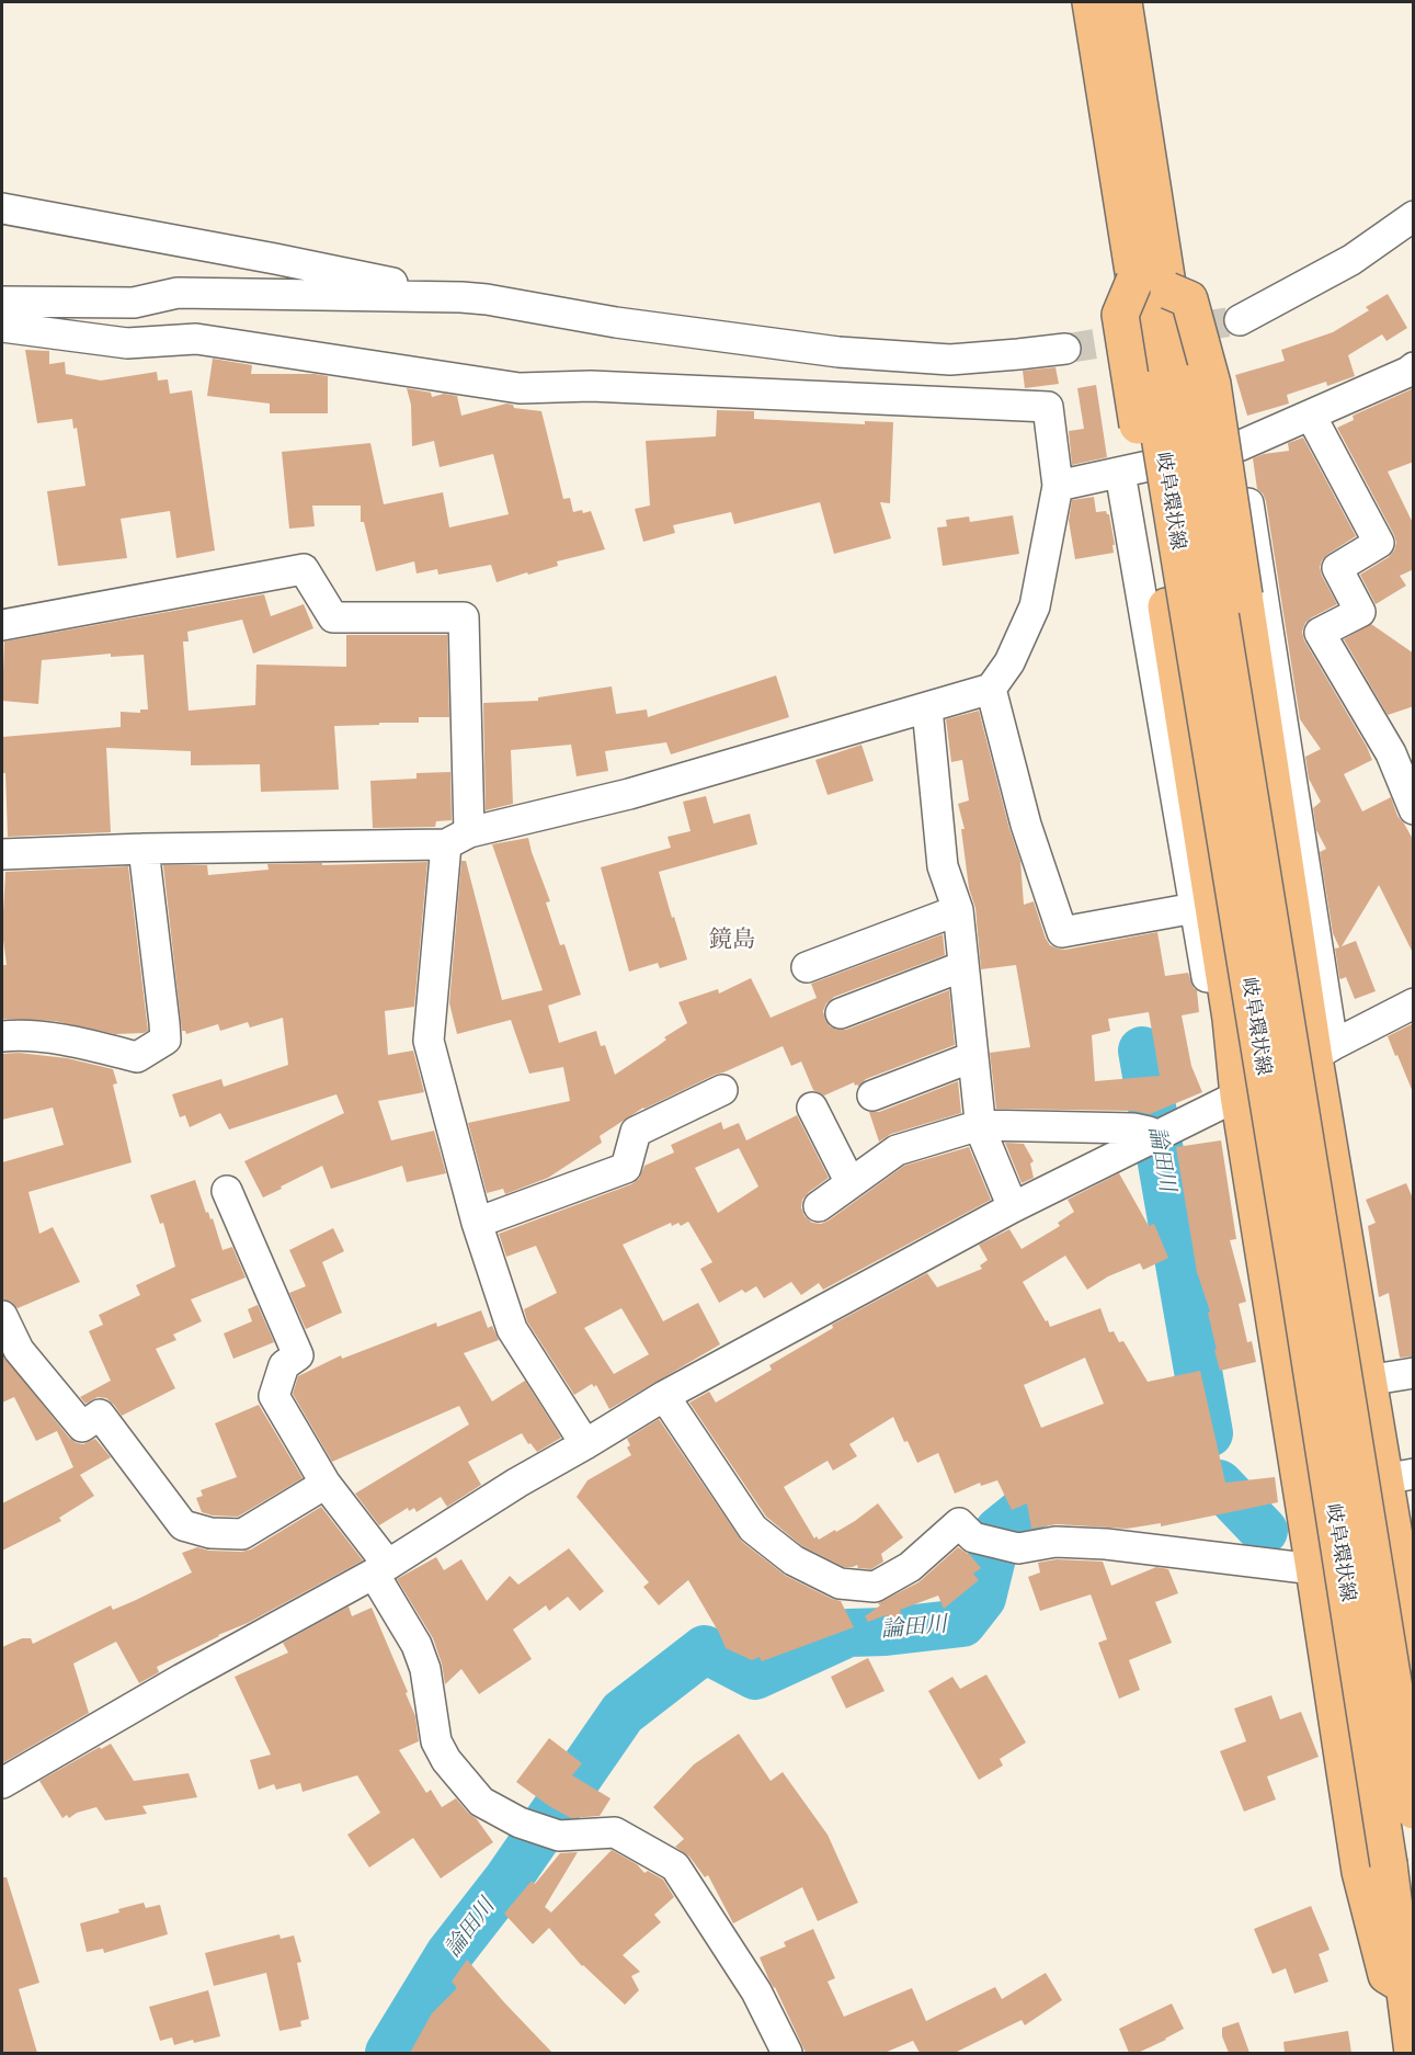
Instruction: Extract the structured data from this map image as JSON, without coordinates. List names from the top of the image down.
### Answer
{
  "streets": {
    "main road": ["岐阜環状線"]
  },
  "districts": ["鏡島"],
  "water": ["論田川"]
}
